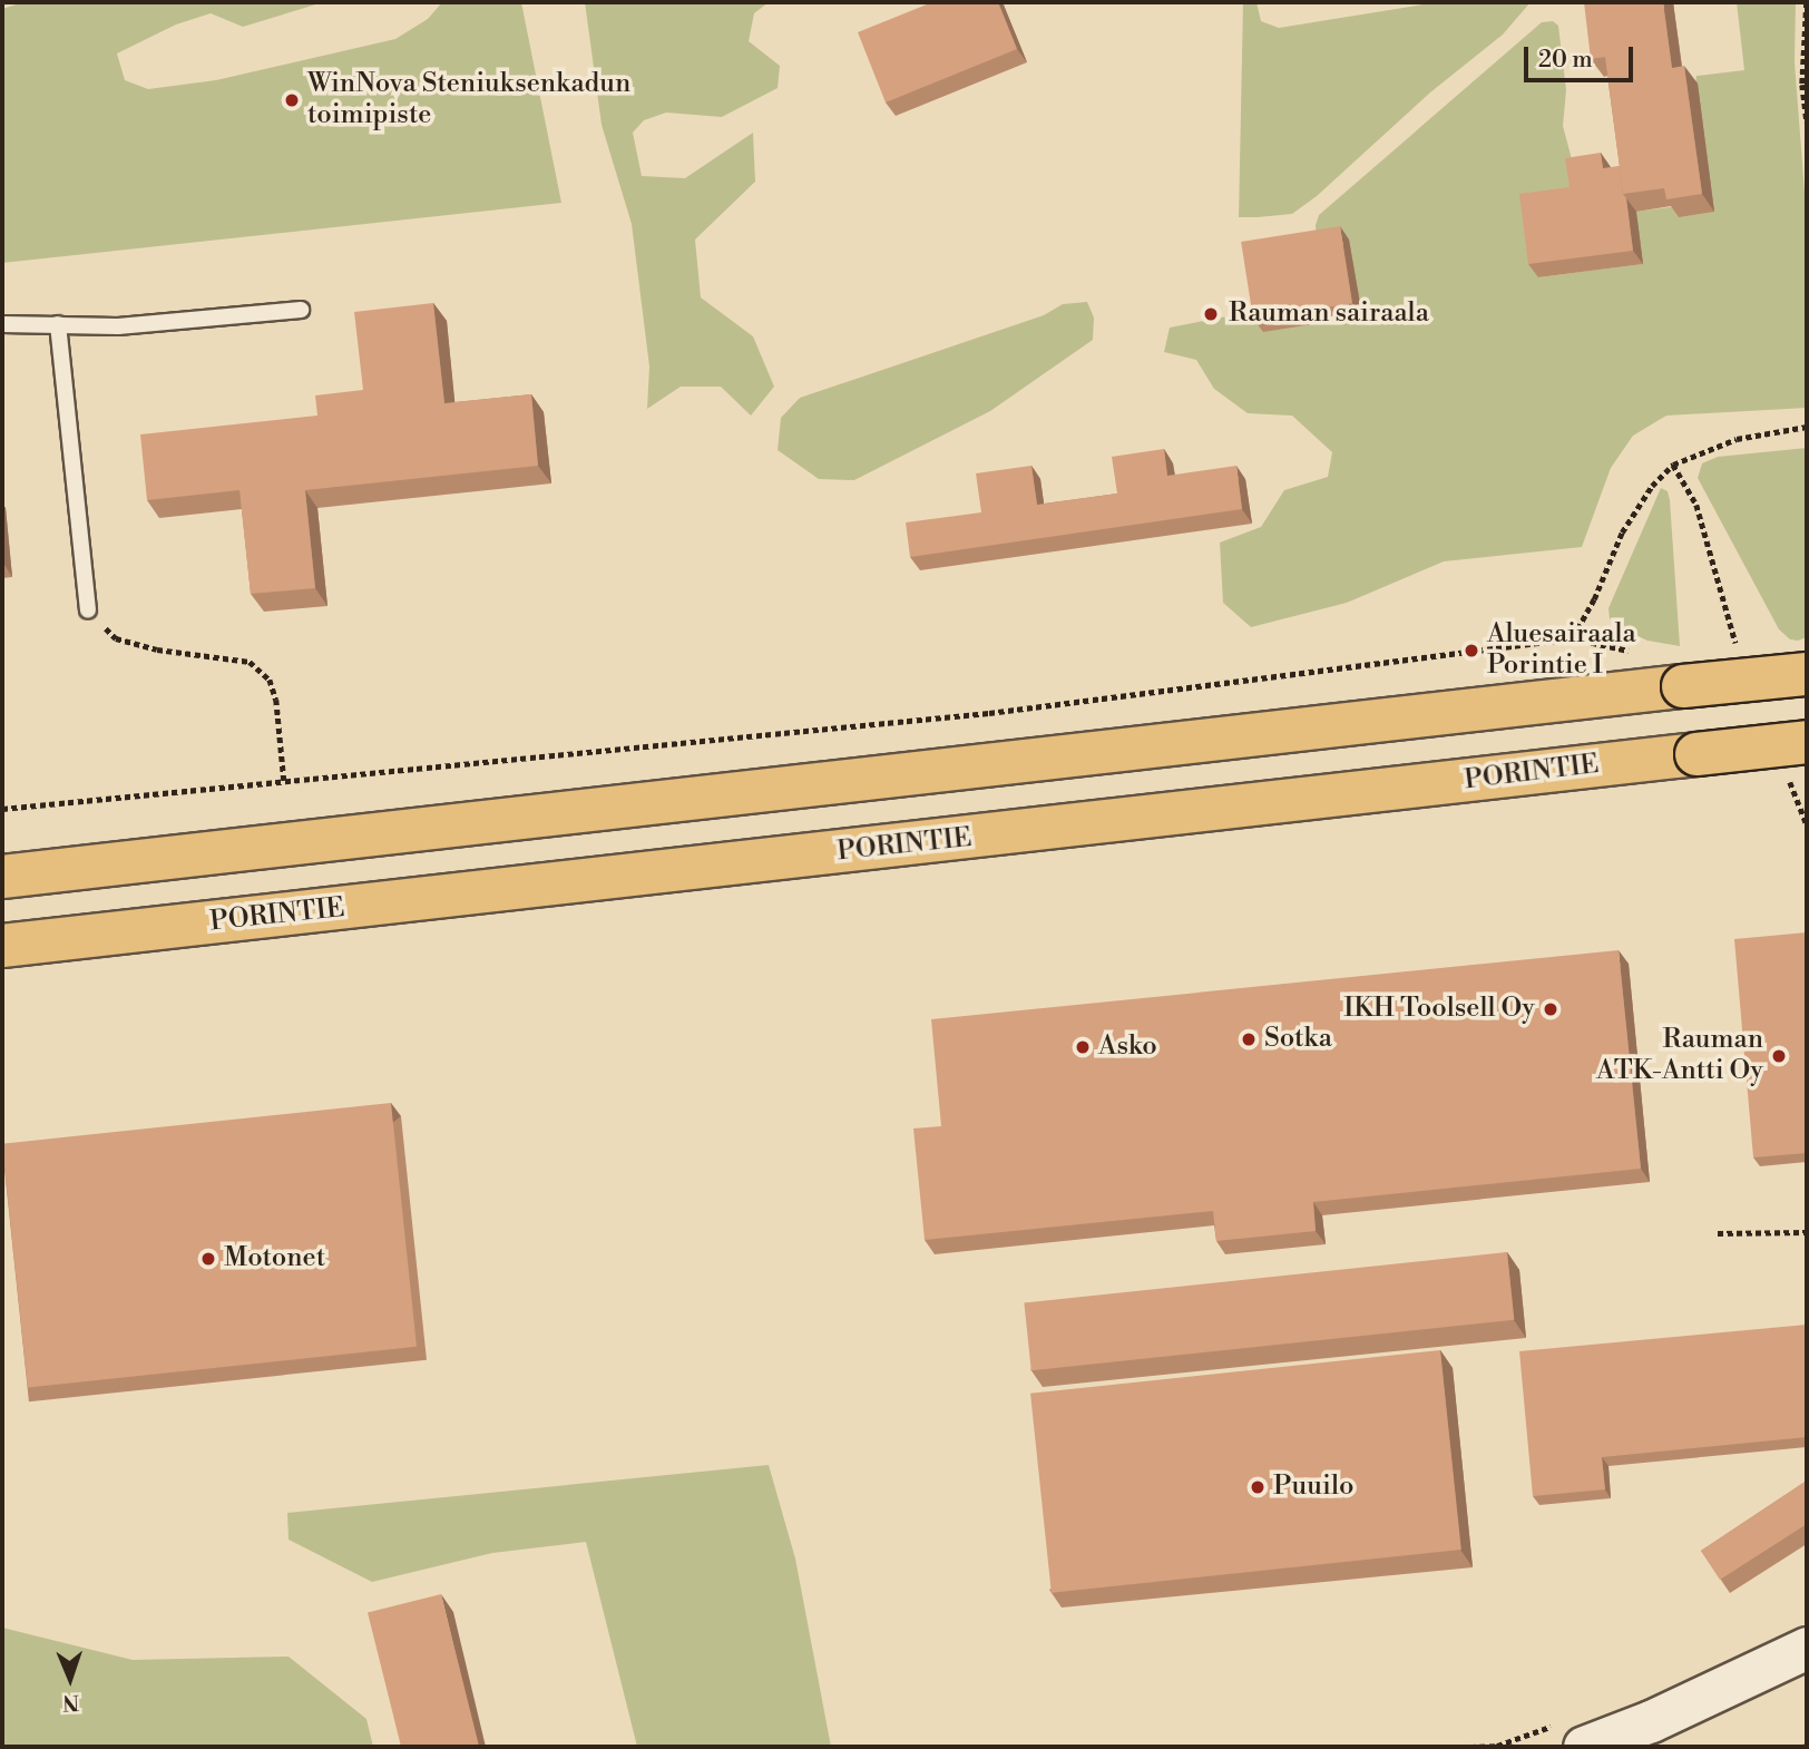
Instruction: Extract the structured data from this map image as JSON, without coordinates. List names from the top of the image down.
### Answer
{
  "streets": {
    "highway": ["PORINTIE"]
  },
  "places": [
    "WinNova Steniuksenkadun toimipiste",
    "Rauman sairaala",
    "Aluesairaala Porintie I",
    "IKH Toolsell Oy",
    "Sotka",
    "Asko",
    "Rauman ATK-Antti Oy",
    "Motonet",
    "Puuilo"
  ],
  "scale_bar": "20 m",
  "north": "bottom"
}
